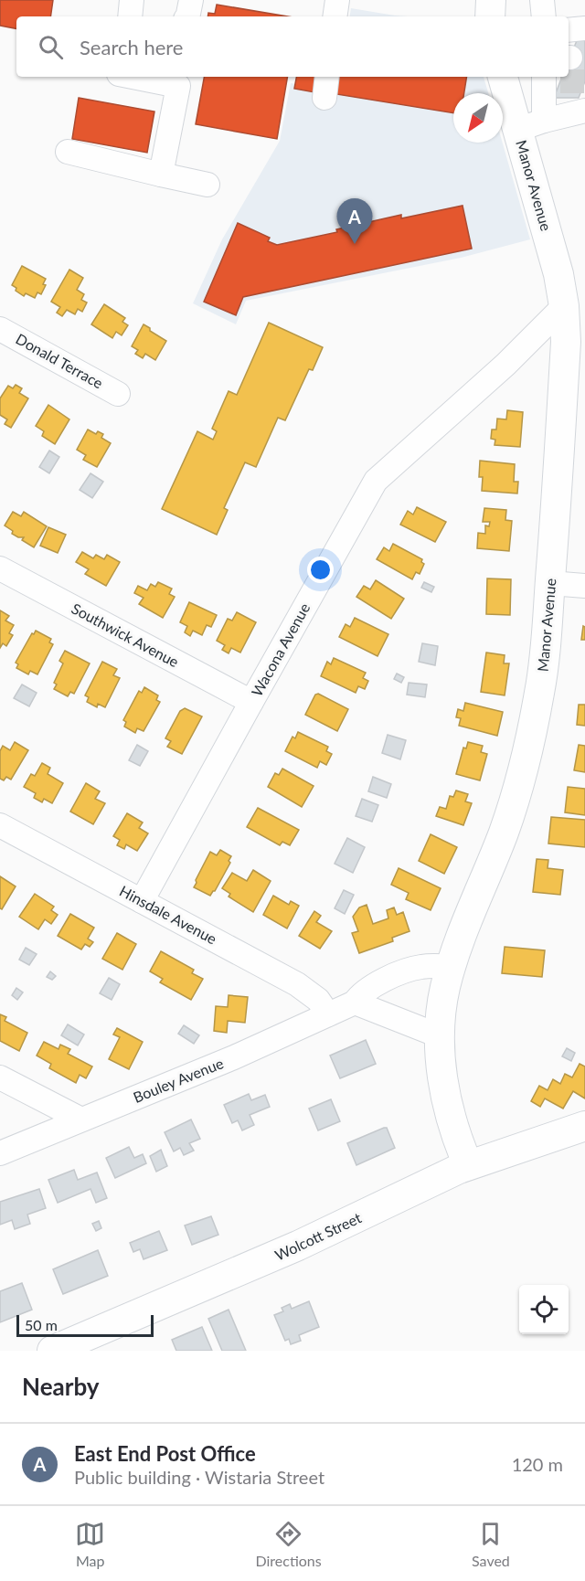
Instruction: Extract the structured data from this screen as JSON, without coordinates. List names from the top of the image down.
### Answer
{
  "streets": {
    "main road": ["Manor Avenue", "Wolcott Street"],
    "street": [
      "Donald Terrace",
      "Southwick Avenue",
      "Wacona Avenue",
      "Hinsdale Avenue",
      "Bouley Avenue"
    ]
  },
  "crossings": [
    ["Manor Avenue", "Wacona Avenue"],
    ["Manor Avenue", "Bouley Avenue"],
    ["Manor Avenue", "Wolcott Street"],
    ["Southwick Avenue", "Wacona Avenue"],
    ["Wacona Avenue", "Hinsdale Avenue"],
    ["Hinsdale Avenue", "Bouley Avenue"]
  ],
  "scale_bar": "50 m",
  "north": "bottom left",
  "page": {
    "search": "Search here",
    "pins": "A",
    "scale": "50 m",
    "heading": "Nearby",
    "list": [
      {
        "mark": "A",
        "name": "East End Post Office",
        "note": "Public building · Wistaria Street",
        "value": "120 m"
      }
    ],
    "nav": ["Map", "Directions", "Saved"]
  }
}
